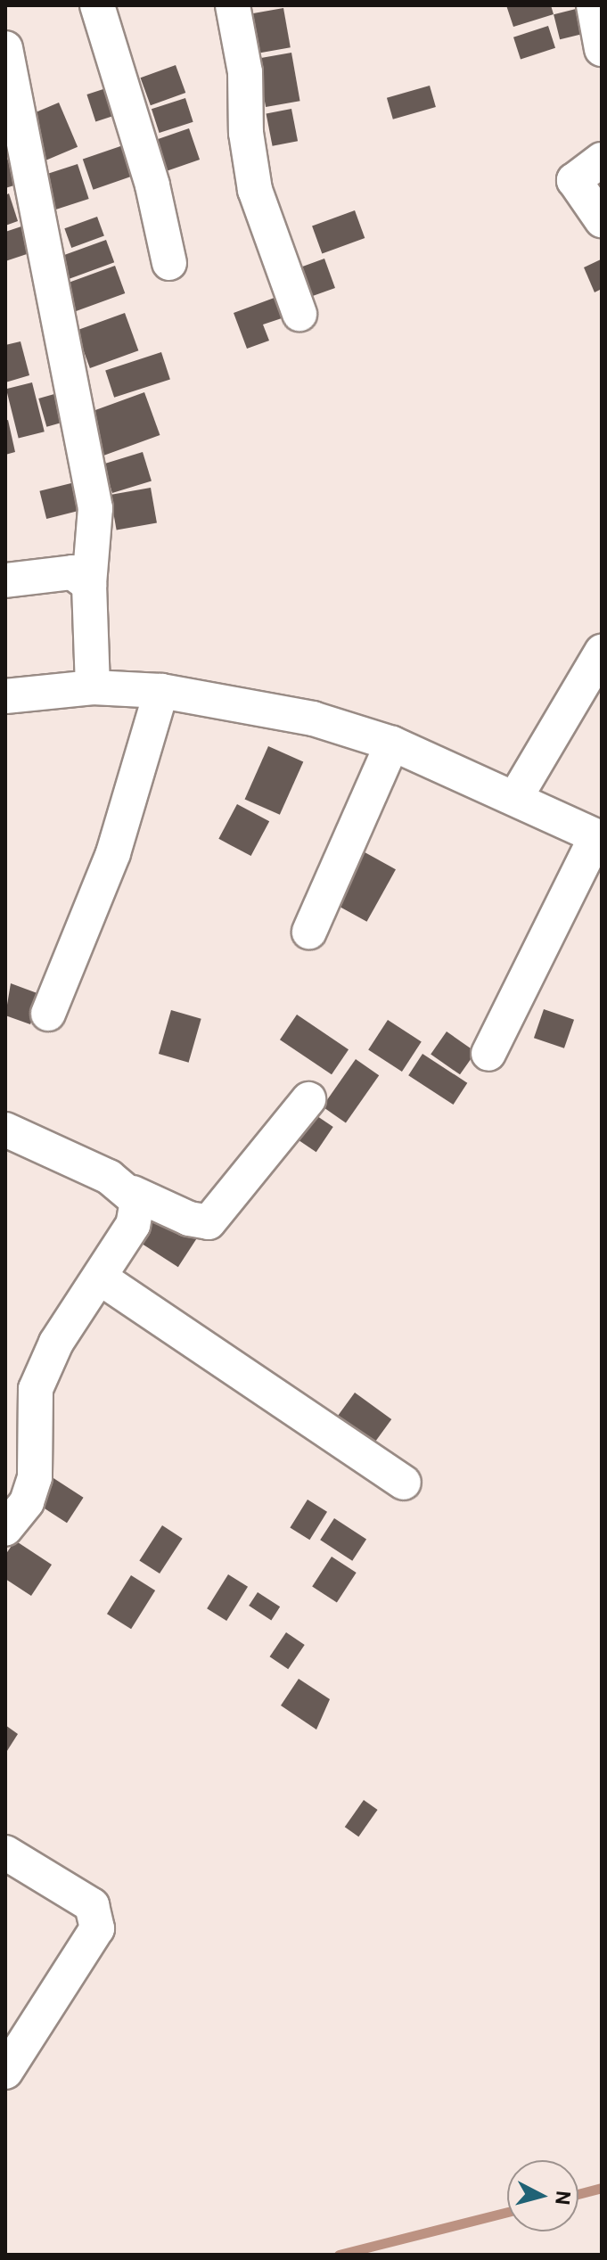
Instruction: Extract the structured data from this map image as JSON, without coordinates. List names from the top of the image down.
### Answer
{
  "north": "right"
}
